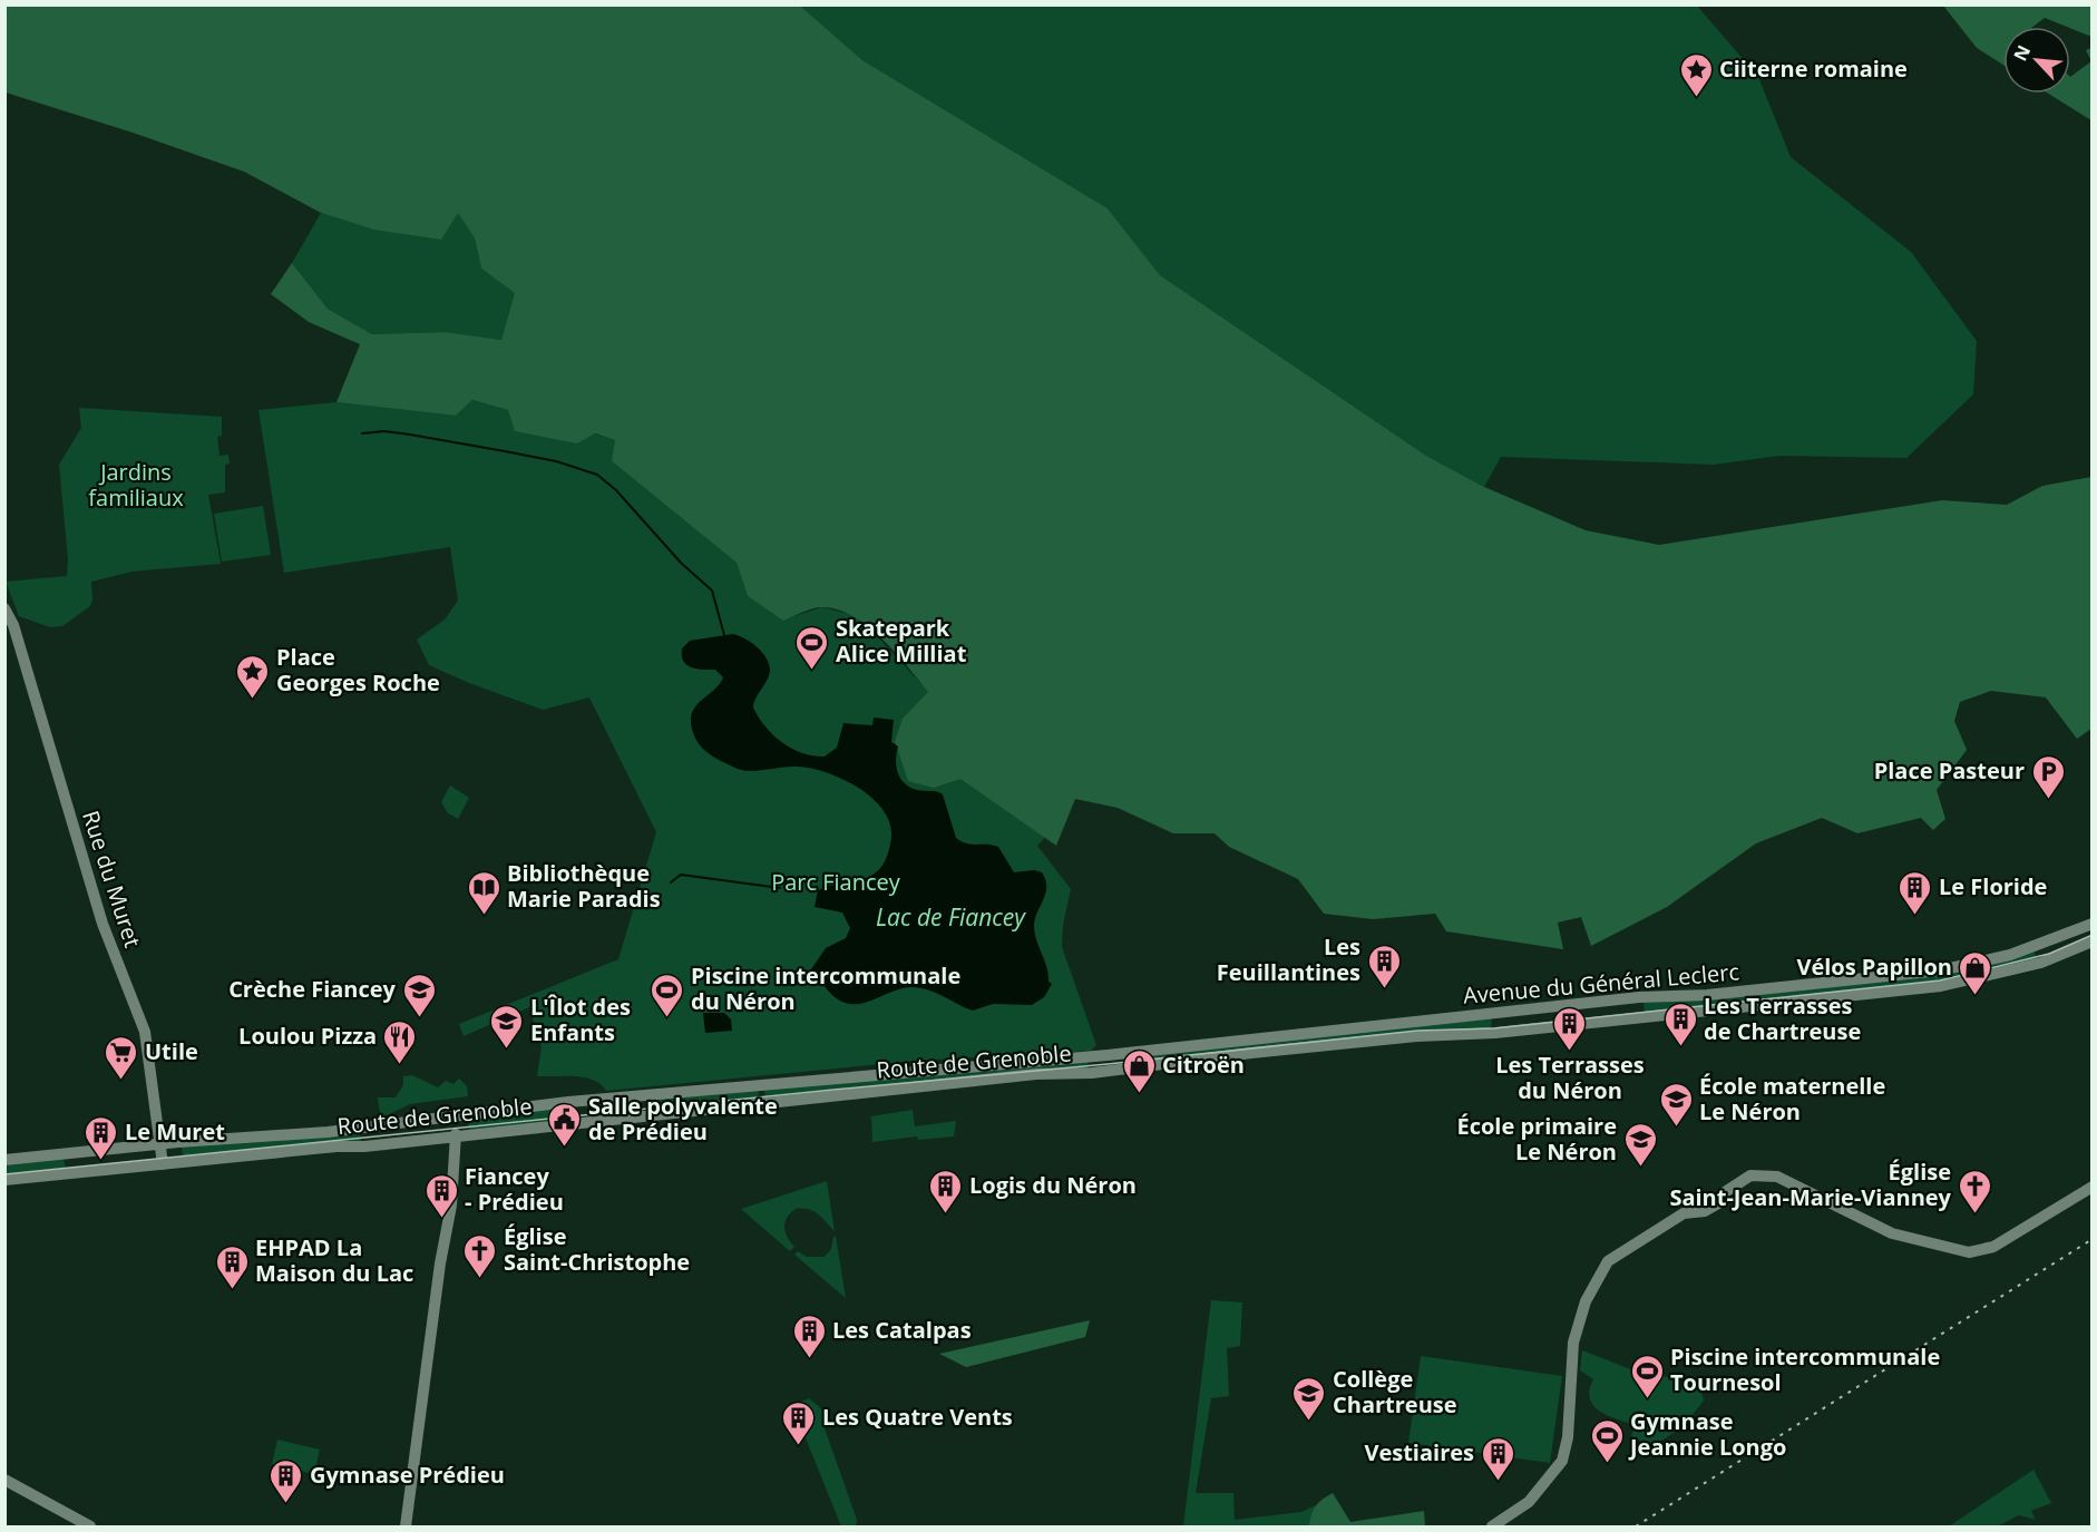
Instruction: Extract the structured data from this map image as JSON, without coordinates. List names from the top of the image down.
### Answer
{
  "streets": {
    "main road": ["Rue du Muret", "Avenue du Général Leclerc", "Route de Grenoble"]
  },
  "crossings": [
    ["Rue du Muret", "Route de Grenoble"],
    ["Avenue du Général Leclerc", "Route de Grenoble"]
  ],
  "water": ["Lac de Fiancey"],
  "parks": ["Jardins familiaux", "Parc Fiancey"],
  "places": {
    "place": ["Ciiterne romaine", "Place Georges Roche"],
    "sports": [
      "Skatepark Alice Milliat",
      "Piscine intercommunale du Néron",
      "Piscine intercommunale Tournesol",
      "Gymnase Jeannie Longo"
    ],
    "parking": ["Place Pasteur"],
    "library": ["Bibliothèque Marie Paradis"],
    "building": [
      "Le Floride",
      "Les Feuillantines",
      "Les Terrasses de Chartreuse",
      "Les Terrasses du Néron",
      "Le Muret",
      "Logis du Néron",
      "Fiancey - Prédieu",
      "EHPAD La Maison du Lac",
      "Les Catalpas",
      "Les Quatre Vents",
      "Vestiaires",
      "Gymnase Prédieu"
    ],
    "shop": ["Vélos Papillon", "Citroën"],
    "school or university": [
      "Crèche Fiancey",
      "L'Îlot des Enfants",
      "École maternelle Le Néron",
      "École primaire Le Néron",
      "Collège Chartreuse"
    ],
    "restaurant": ["Loulou Pizza"],
    "supermarket": ["Utile"],
    "public building": ["Salle polyvalente de Prédieu"],
    "church": ["Église Saint-Jean-Marie-Vianney", "Église Saint-Christophe"]
  },
  "north": "top left"
}
